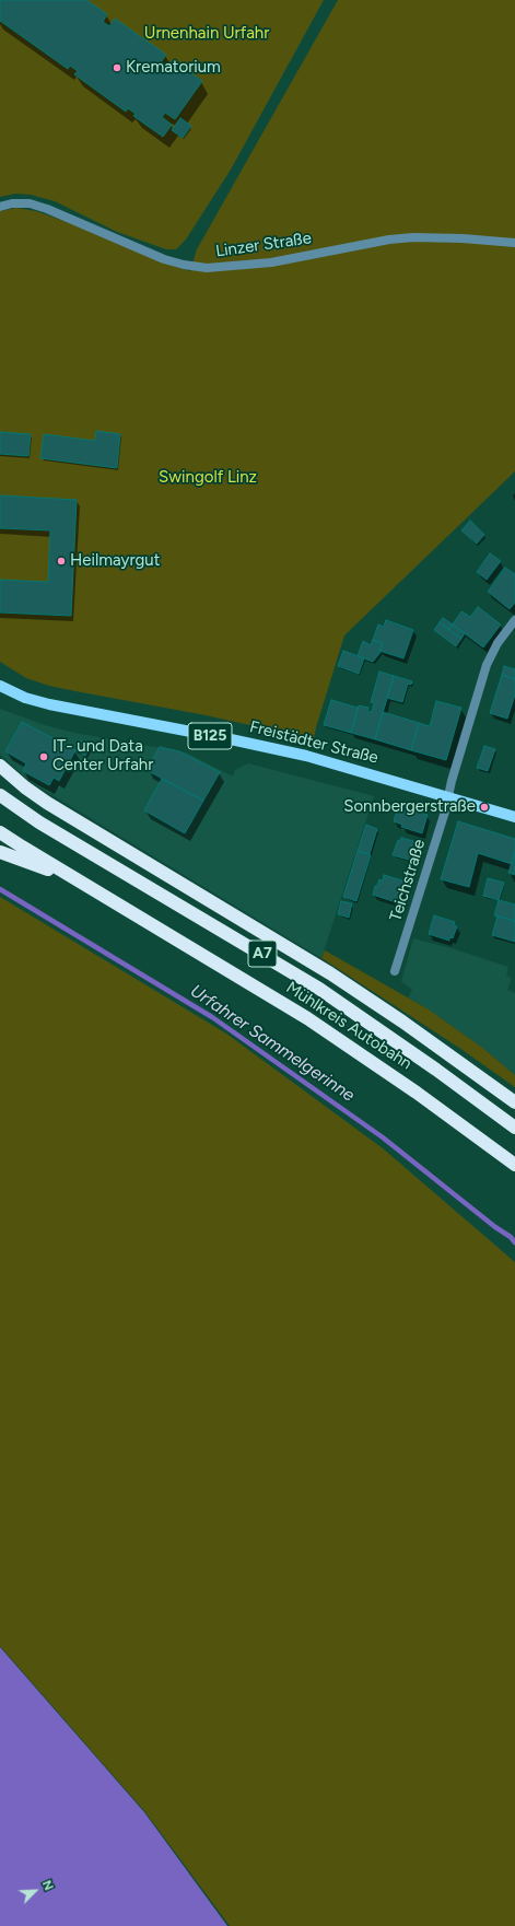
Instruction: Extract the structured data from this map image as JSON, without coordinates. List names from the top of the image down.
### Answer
{
  "streets": {
    "highway": ["A7", "Mühlkreis Autobahn"],
    "main road": ["B125", "Freistädter Straße"],
    "street": ["Linzer Straße", "Teichstraße"]
  },
  "crossings": [
    ["Freistädter Straße", "Teichstraße"]
  ],
  "water": ["Urfahrer Sammelgerinne"],
  "parks": ["Urnenhain Urfahr", "Swingolf Linz"],
  "places": [
    "Krematorium",
    "Heilmayrgut",
    "IT- und Data Center Urfahr",
    "Sonnbergerstraße"
  ],
  "north": "top right"
}
